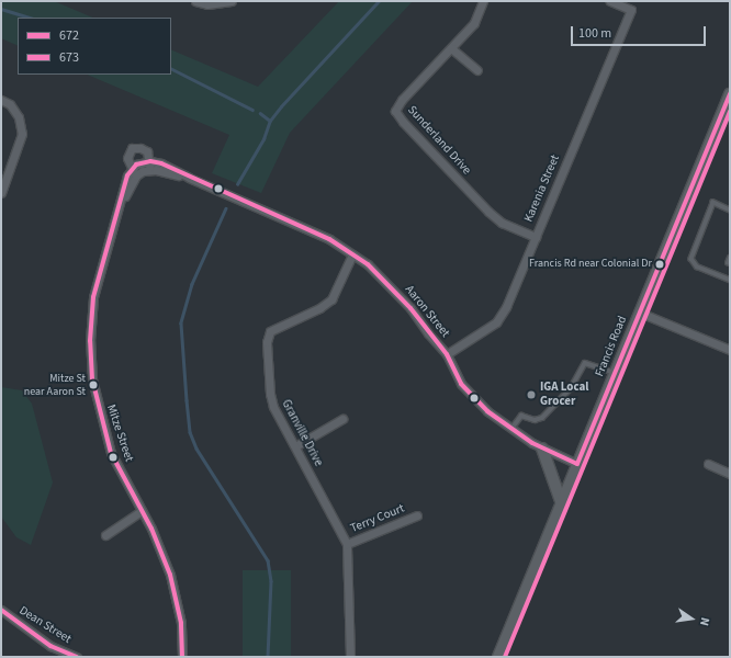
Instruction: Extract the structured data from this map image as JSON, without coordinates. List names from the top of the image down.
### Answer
{
  "streets": {
    "main road": ["Francis Road"],
    "street": [
      "Sunderland Drive",
      "Karenia Street",
      "Aaron Street",
      "Mitze Street",
      "Granville Drive",
      "Terry Court",
      "Dean Street"
    ]
  },
  "crossings": [
    ["Sunderland Drive", "Karenia Street"],
    ["Karenia Street", "Aaron Street"],
    ["Aaron Street", "Francis Road"],
    ["Aaron Street", "Granville Drive"],
    ["Granville Drive", "Terry Court"]
  ],
  "places": ["Francis Rd near Colonial Dr", "Mitze St near Aaron St", "IGA Local Grocer"],
  "lines": ["transit line 672", "transit line 673"],
  "legend": ["672", "673"],
  "scale_bar": "100 m",
  "north": "right"
}
